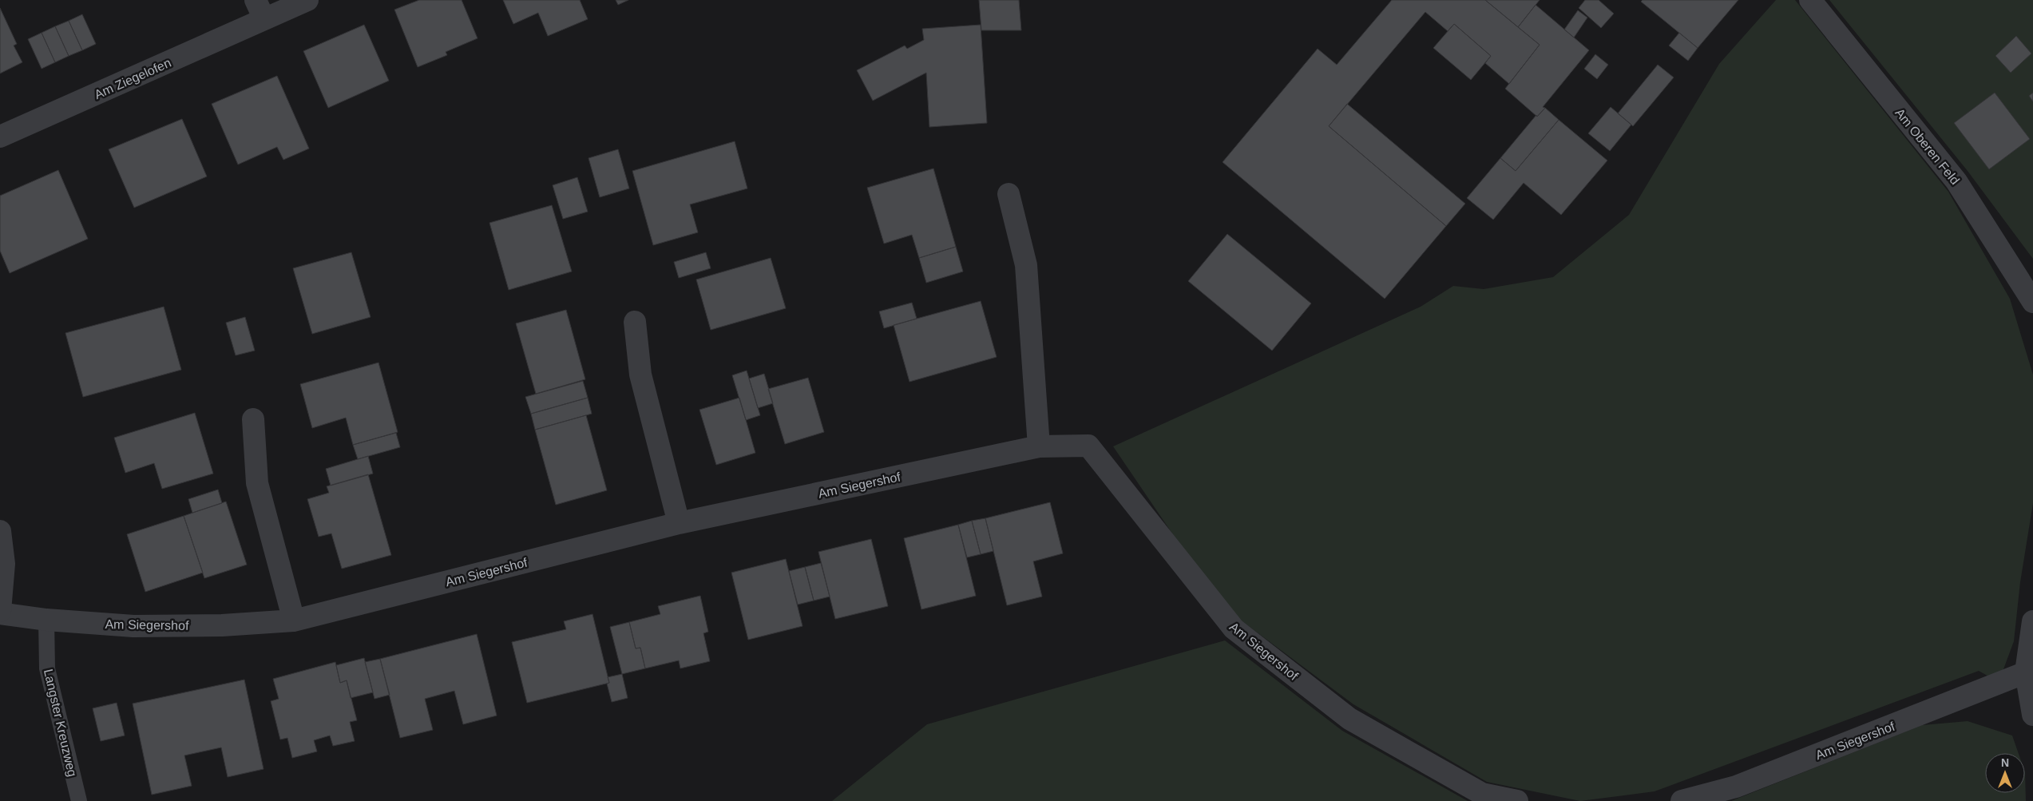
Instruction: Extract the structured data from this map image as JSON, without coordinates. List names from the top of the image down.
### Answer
{
  "streets": {
    "street": ["Am Ziegelofen", "Am Oberen Feld", "Am Siegershof"],
    "lane": ["Langster Kreuzweg"]
  },
  "crossings": [
    ["Am Siegershof", "Langster Kreuzweg"]
  ],
  "north": "top"
}
